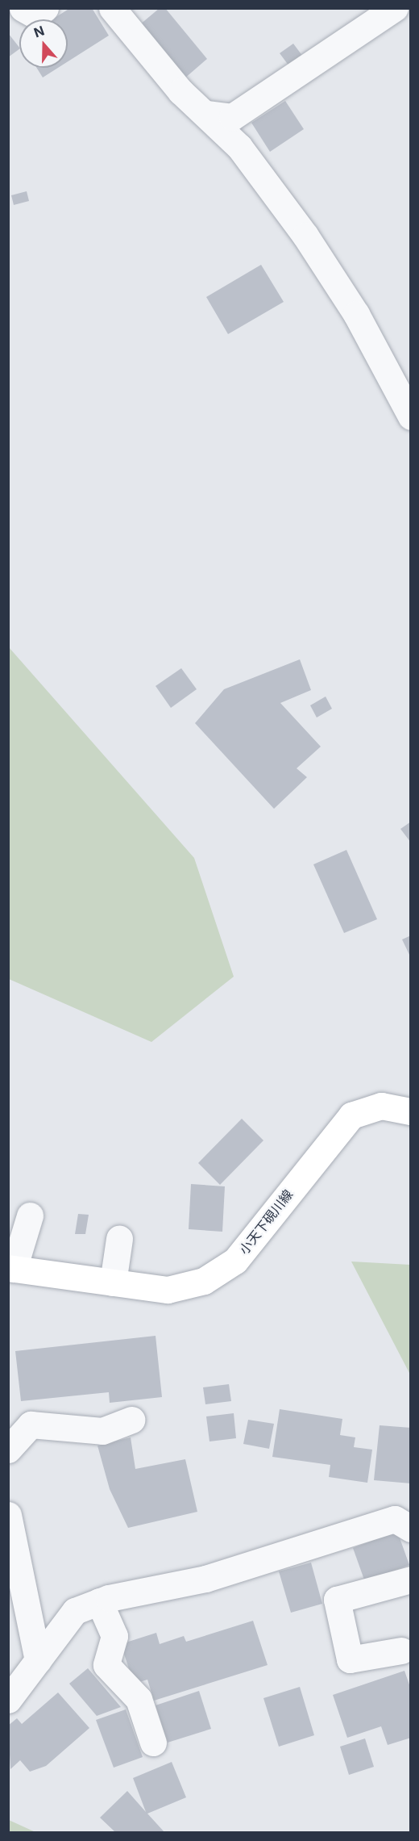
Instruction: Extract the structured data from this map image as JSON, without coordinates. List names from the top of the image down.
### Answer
{
  "streets": {
    "main road": ["小天下硯川線"]
  },
  "north": "top"
}
